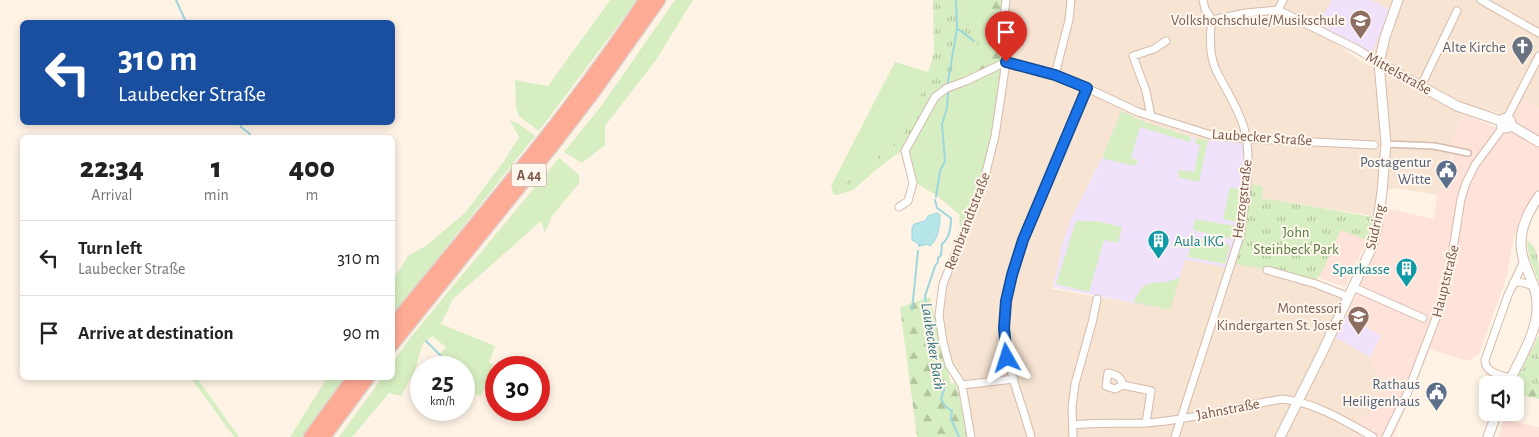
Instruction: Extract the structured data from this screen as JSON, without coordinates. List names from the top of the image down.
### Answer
{
  "streets": {
    "highway": ["A 44"],
    "street": [
      "Mittelstraße",
      "Laubecker Straße",
      "Herzogstraße",
      "Rembrandtstraße",
      "Südring",
      "Hauptstraße",
      "Jahnstraße"
    ]
  },
  "crossings": [
    ["Mittelstraße", "Herzogstraße"],
    ["Mittelstraße", "Südring"],
    ["Mittelstraße", "Hauptstraße"],
    ["Laubecker Straße", "Herzogstraße"],
    ["Laubecker Straße", "Rembrandtstraße"],
    ["Herzogstraße", "Jahnstraße"],
    ["Südring", "Jahnstraße"]
  ],
  "water": ["Laubecker Bach"],
  "parks": ["John Steinbeck Park"],
  "places": {
    "school or university": ["Volkshochschule/Musikschule", "Montessori Kindergarten St. Josef"],
    "church": ["Alte Kirche"],
    "public building": ["Postagentur Witte", "Rathaus Heiligenhaus"],
    "building": ["Aula IKG", "Sparkasse"]
  },
  "page": {
    "turn": ["310 m", "Laubecker Straße"],
    "eta": [
      "22:34",
      "Arrival",
      "1",
      "min",
      "400",
      "m"
    ],
    "list": [
      {
        "name": "Turn left",
        "note": "Laubecker Straße",
        "value": "310 m"
      },
      {
        "name": "Arrive at destination",
        "value": "90 m"
      }
    ],
    "speed": "25 km/h",
    "limit": "30"
  }
}
